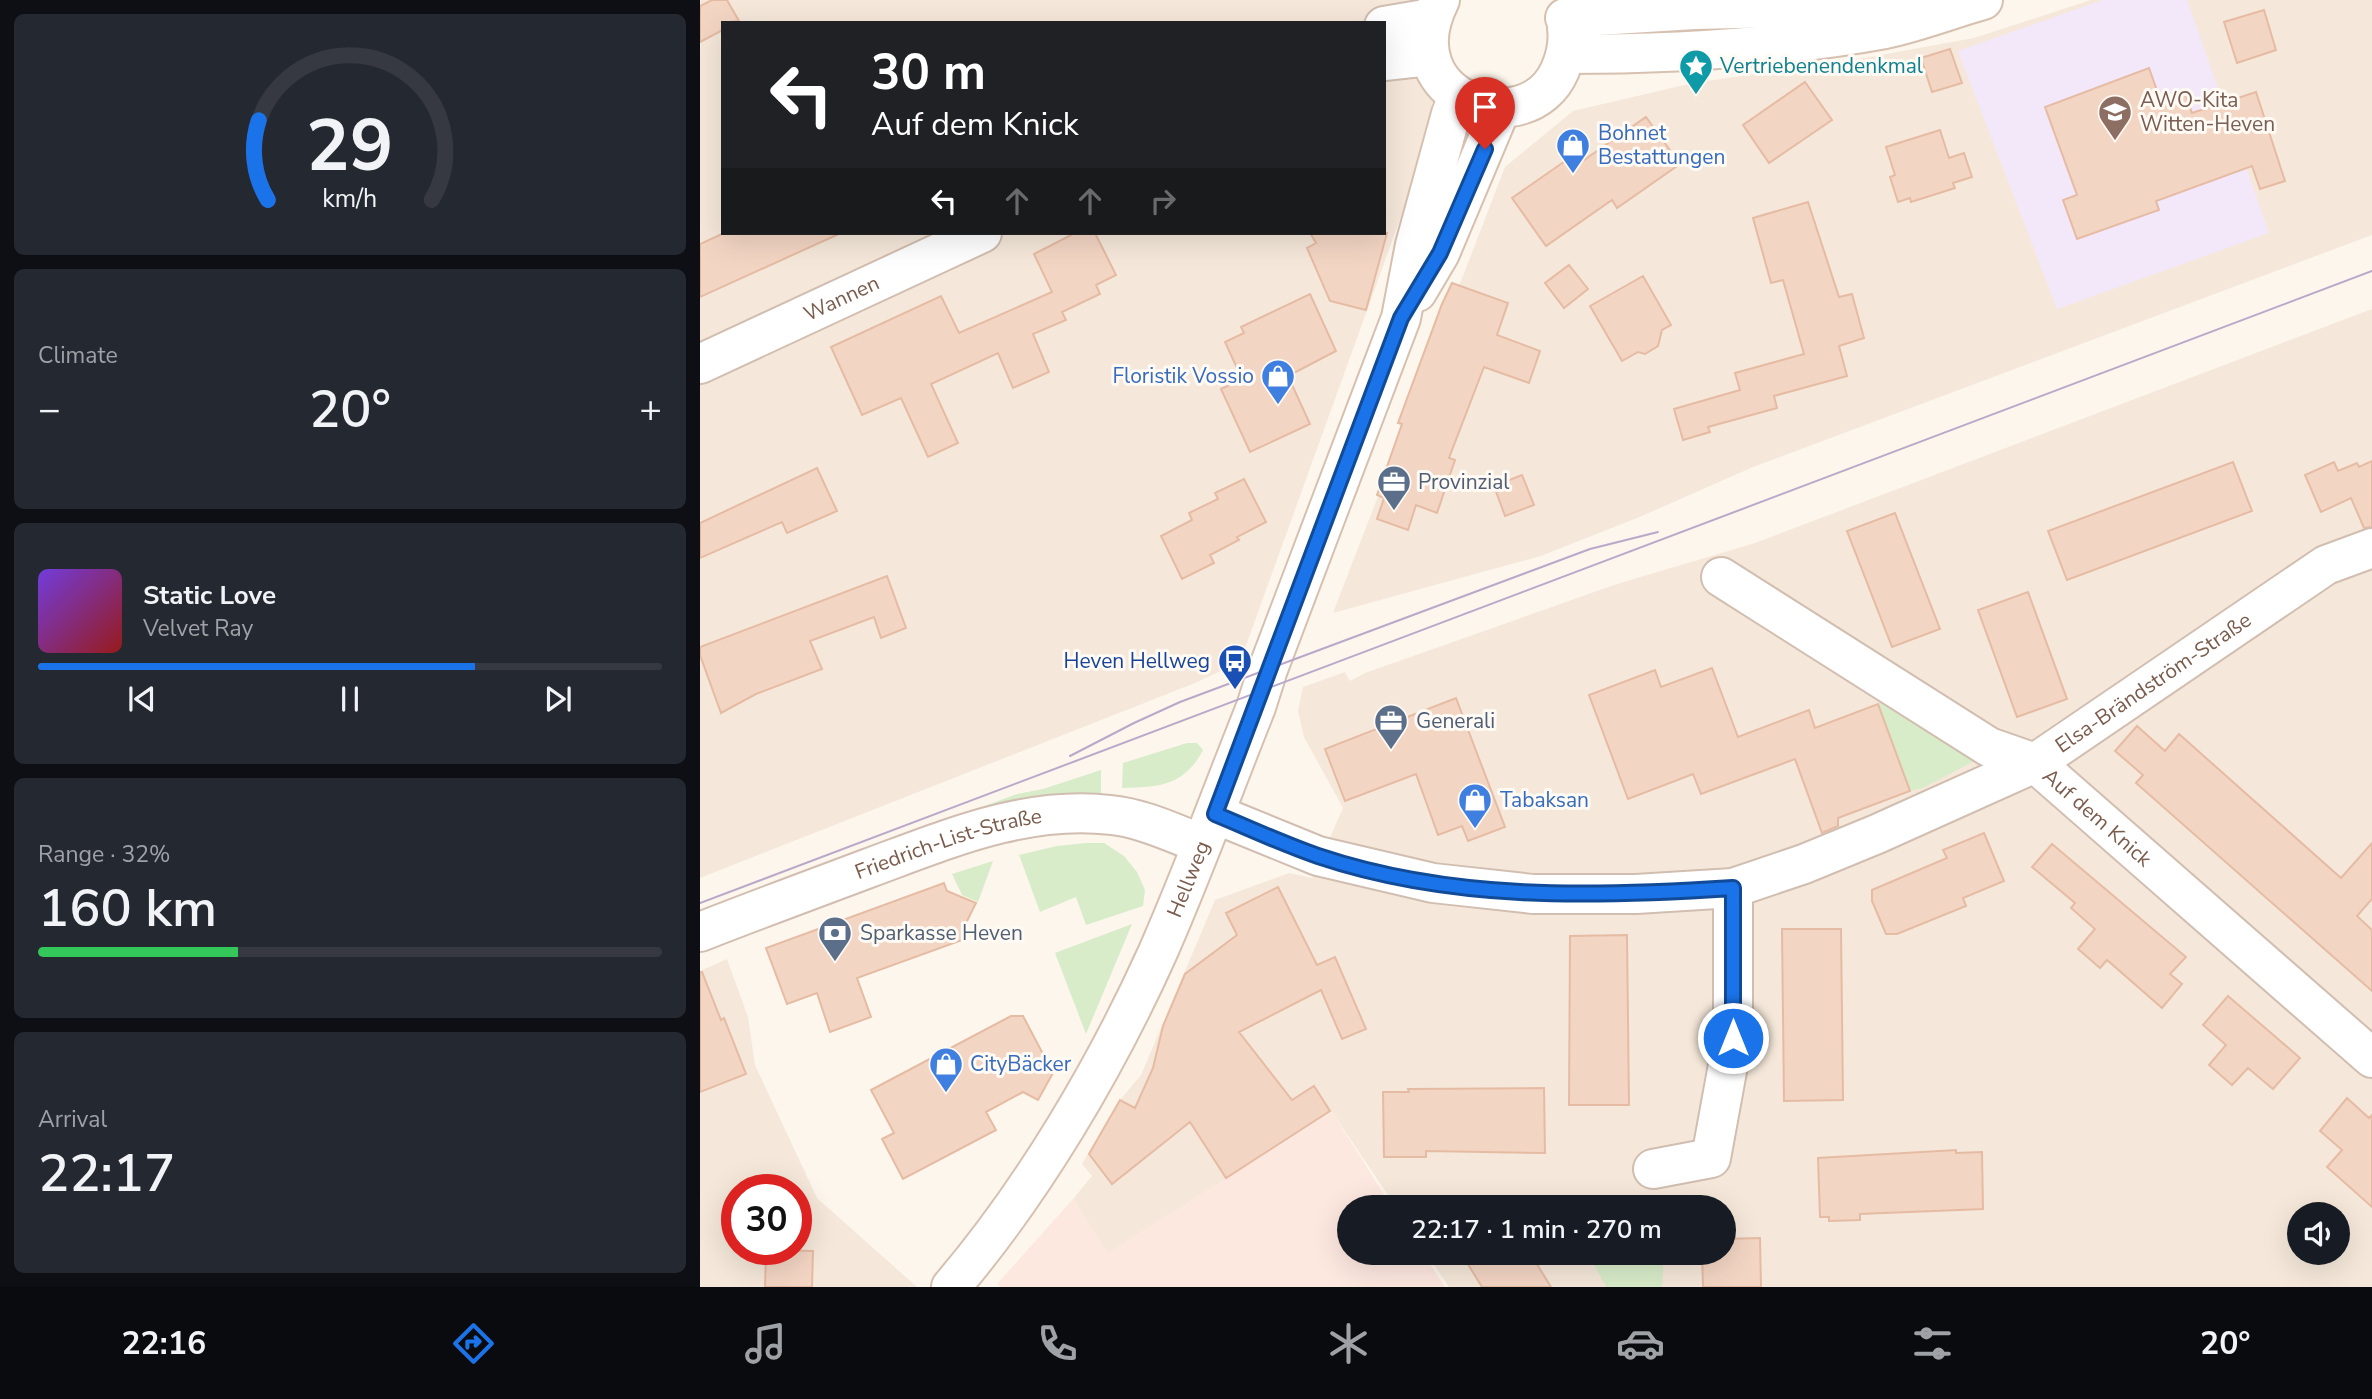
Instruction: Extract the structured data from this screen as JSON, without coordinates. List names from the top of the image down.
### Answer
{
  "streets": {
    "street": [
      "Wannen",
      "Elsa-Brändström-Straße",
      "Auf dem Knick",
      "Friedrich-List-Straße",
      "Hellweg"
    ]
  },
  "crossings": [
    ["Elsa-Brändström-Straße", "Auf dem Knick"],
    ["Auf dem Knick", "Friedrich-List-Straße"],
    ["Auf dem Knick", "Hellweg"],
    ["Friedrich-List-Straße", "Hellweg"]
  ],
  "places": {
    "place": ["Vertriebenendenkmal"],
    "school or university": ["AWO-Kita Witten-Heven"],
    "shop": [
      "Bohnet Bestattungen",
      "Floristik Vossio",
      "Tabaksan",
      "CityBäcker"
    ],
    "office": ["Provinzial", "Generali"],
    "bus stop": ["Heven Hellweg"],
    "bank": ["Sparkasse Heven"]
  },
  "page": {
    "turn": ["30 m", "Auf dem Knick"],
    "tile": [
      "Climate",
      ["Range · 32%", "160 km"],
      ["Arrival", "22:17"]
    ],
    "heat": ["−", "20°", "+"],
    "song": ["Static Love", "Velvet Ray"],
    "limit": "30",
    "trip": "22:17 · 1 min · 270 m",
    "tabs": ["22:16", "20°"],
    "gauge": ["29", "km/h"]
  }
}
